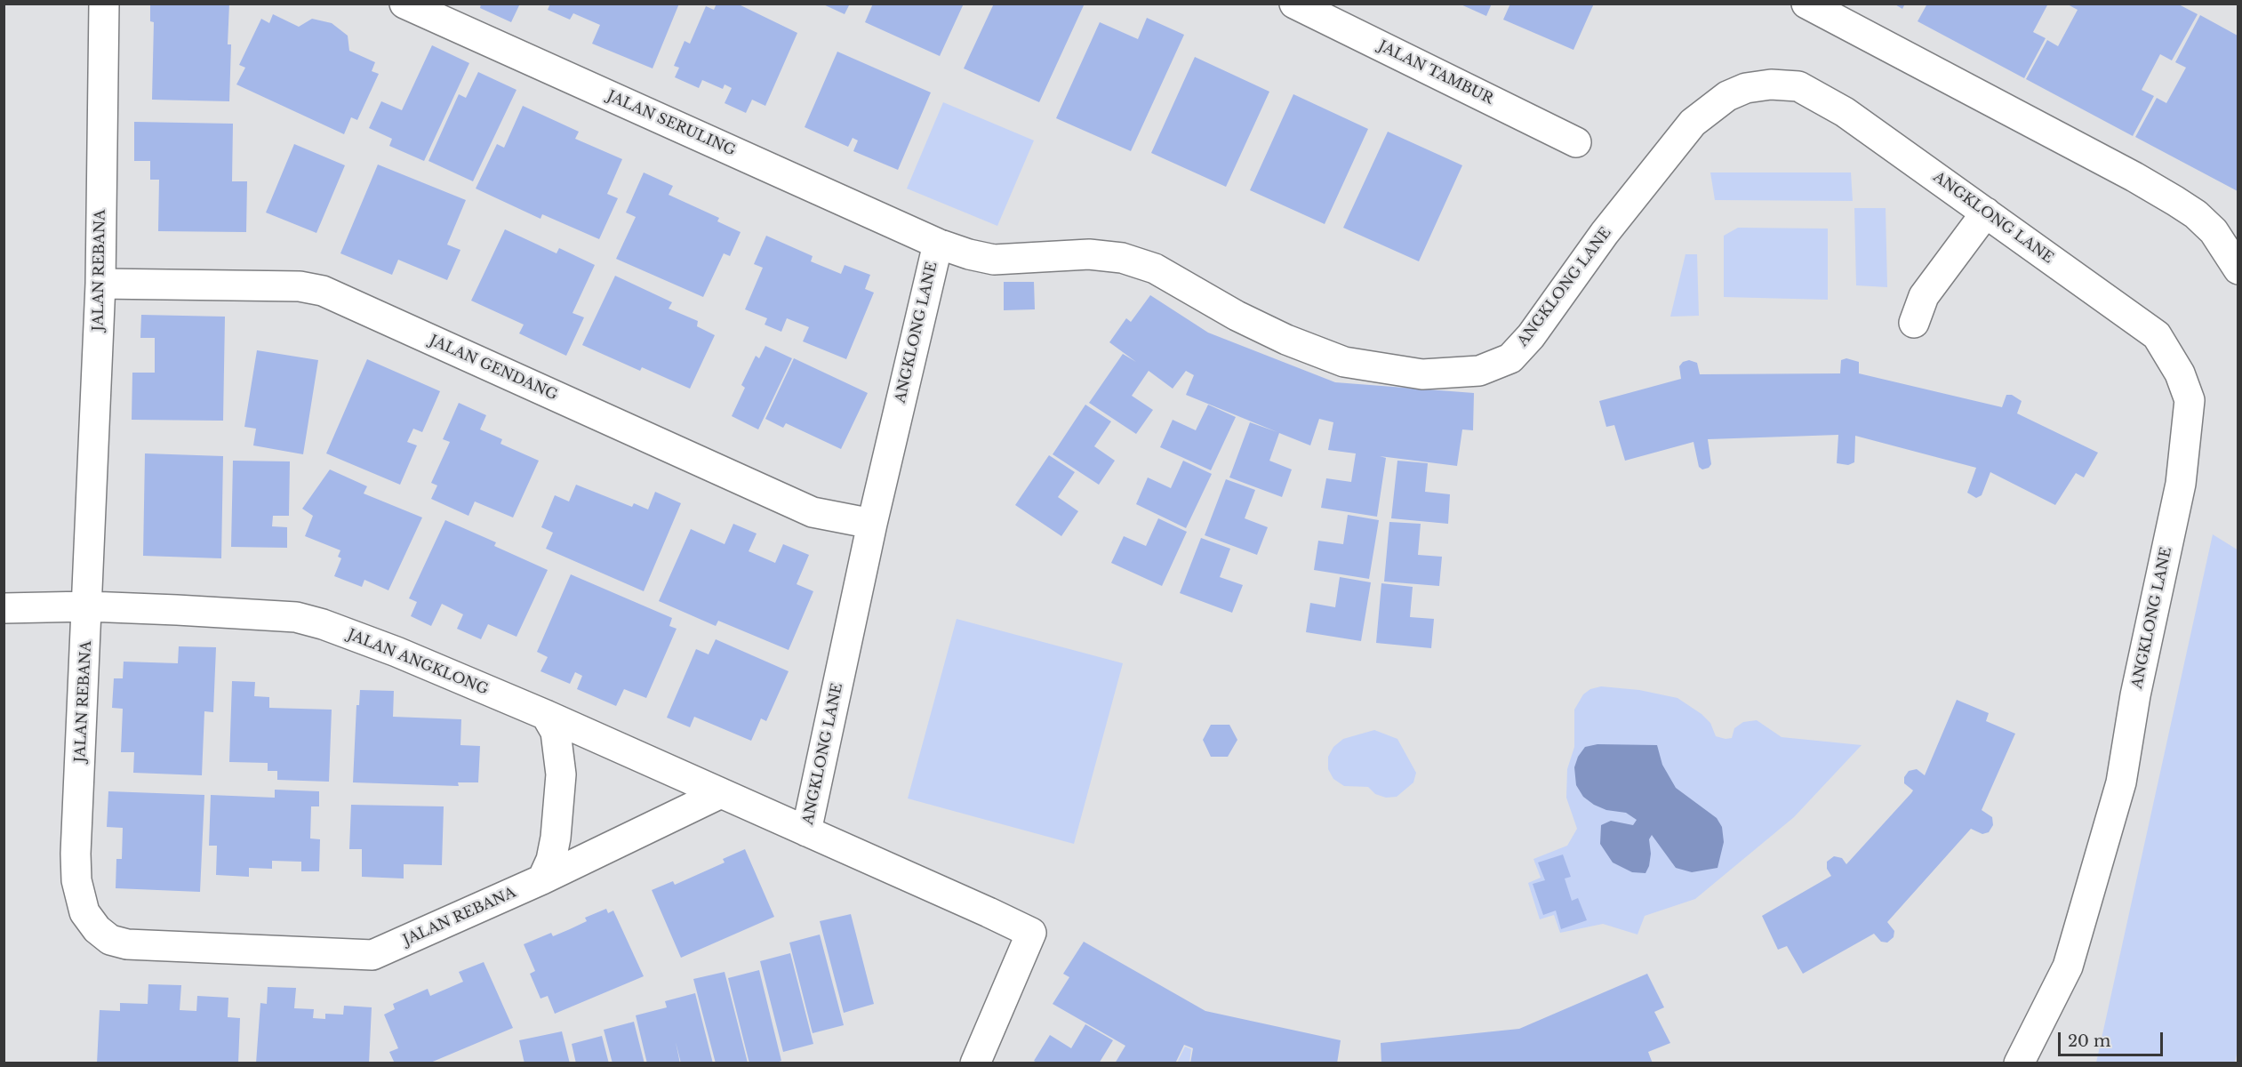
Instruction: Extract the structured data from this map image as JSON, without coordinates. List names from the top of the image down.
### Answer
{
  "streets": {
    "street": [
      "JALAN TAMBUR",
      "JALAN SERULING",
      "ANGKLONG LANE",
      "JALAN REBANA",
      "JALAN GENDANG",
      "JALAN ANGKLONG"
    ]
  },
  "crossings": [
    ["JALAN SERULING", "ANGKLONG LANE"],
    ["ANGKLONG LANE", "JALAN GENDANG"],
    ["ANGKLONG LANE", "JALAN ANGKLONG"],
    ["JALAN REBANA", "JALAN GENDANG"],
    ["JALAN REBANA", "JALAN ANGKLONG"]
  ],
  "scale_bar": "20 m"
}
